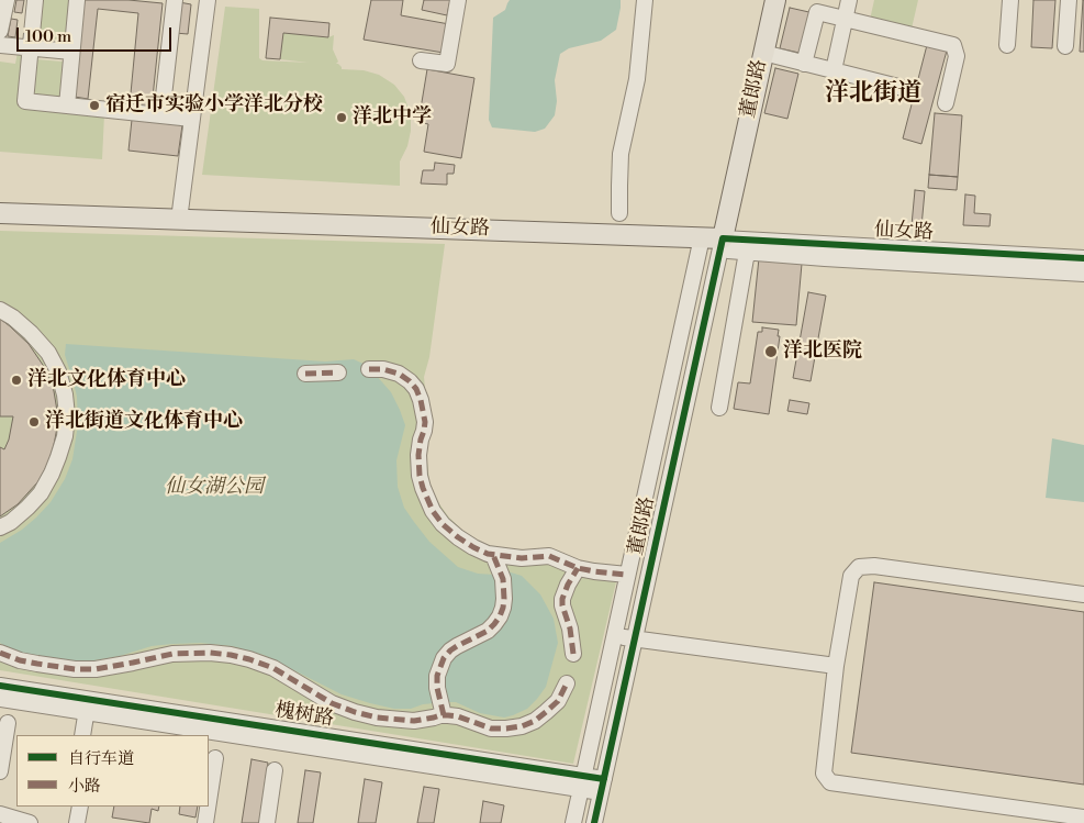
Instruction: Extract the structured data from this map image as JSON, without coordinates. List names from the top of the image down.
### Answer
{
  "streets": {
    "main road": ["董郎路", "仙女路"],
    "street": ["槐树路"]
  },
  "crossings": [
    ["董郎路", "仙女路"],
    ["董郎路", "槐树路"]
  ],
  "districts": ["洋北街道"],
  "parks": ["仙女湖公园"],
  "places": [
    "宿迁市实验小学洋北分校",
    "洋北中学",
    "洋北医院",
    "洋北文化体育中心",
    "洋北街道文化体育中心"
  ],
  "legend": ["自行车道", "小路"],
  "scale_bar": "100 m"
}
